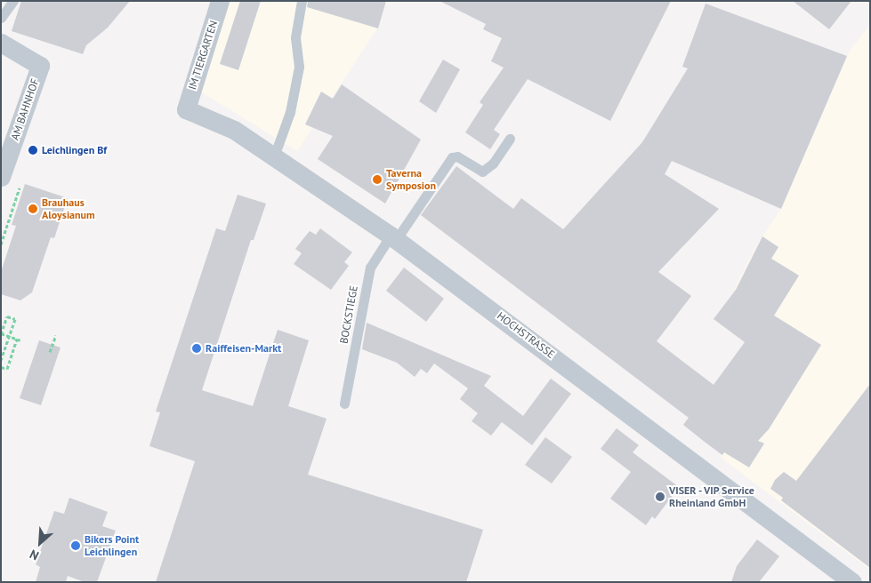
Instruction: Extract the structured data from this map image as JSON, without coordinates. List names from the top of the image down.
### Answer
{
  "streets": {
    "street": ["IM TIERGARTEN", "AM BAHNHOF", "HOCHSTRASSE"],
    "lane": ["BOCKSTIEGE"]
  },
  "crossings": [
    ["IM TIERGARTEN", "HOCHSTRASSE"],
    ["BOCKSTIEGE", "HOCHSTRASSE"]
  ],
  "places": [
    "Leichlingen Bf",
    "Taverna Symposion",
    "Brauhaus Aloysianum",
    "Raiffeisen-Markt",
    "VISER - VIP Service Rheinland GmbH",
    "Bikers Point Leichlingen"
  ],
  "north": "bottom left"
}
